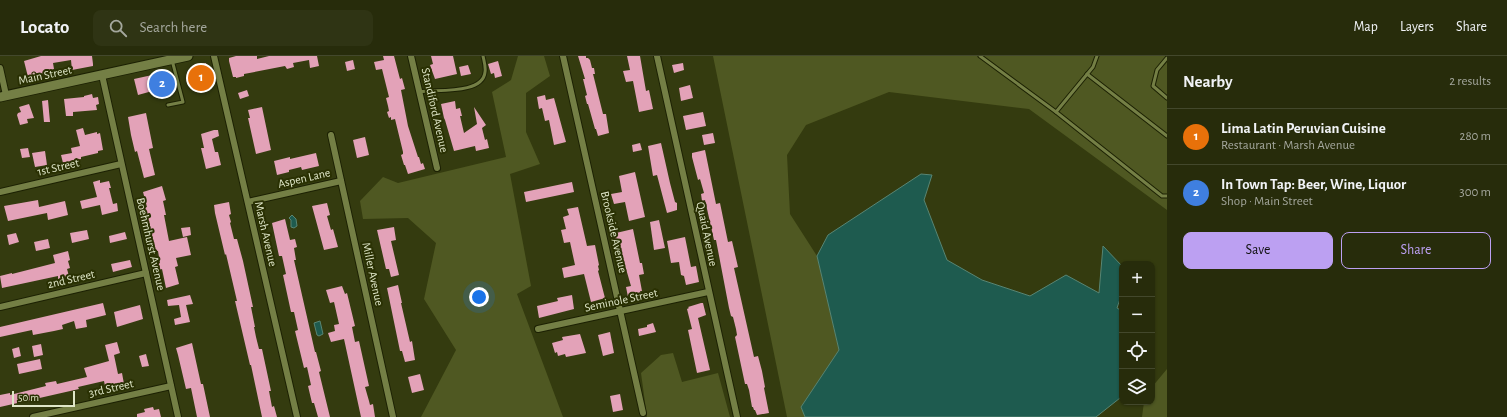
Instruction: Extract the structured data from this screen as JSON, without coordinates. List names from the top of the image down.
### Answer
{
  "streets": {
    "main road": ["Main Street"],
    "street": [
      "Standiford Avenue",
      "1st Street",
      "Aspen Lane",
      "Brookside Avenue",
      "Marsh Avenue",
      "Quaid Avenue",
      "Boehmhurst Avenue",
      "Miller Avenue",
      "2nd Street",
      "Seminole Street",
      "3rd Street"
    ]
  },
  "crossings": [
    ["Main Street", "Boehmhurst Avenue"],
    ["1st Street", "Boehmhurst Avenue"],
    ["Aspen Lane", "Marsh Avenue"],
    ["Aspen Lane", "Miller Avenue"],
    ["Brookside Avenue", "Seminole Street"],
    ["Quaid Avenue", "Seminole Street"],
    ["Boehmhurst Avenue", "2nd Street"],
    ["Boehmhurst Avenue", "3rd Street"]
  ],
  "scale_bar": "50 m",
  "page": {
    "header": "Locato",
    "search": "Search here",
    "nav": ["Map", "Layers", "Share"],
    "heading": ["Nearby", "2 results"],
    "pins": ["1", "2"],
    "list": [
      {
        "mark": "1",
        "name": "Lima Latin Peruvian Cuisine",
        "note": "Restaurant · Marsh Avenue",
        "value": "280 m"
      },
      {
        "mark": "2",
        "name": "In Town Tap: Beer, Wine, Liquor",
        "note": "Shop · Main Street",
        "value": "300 m"
      }
    ],
    "buttons": ["Save", "Share"],
    "map_buttons": ["+", "−"],
    "scale": "50 m"
  }
}
